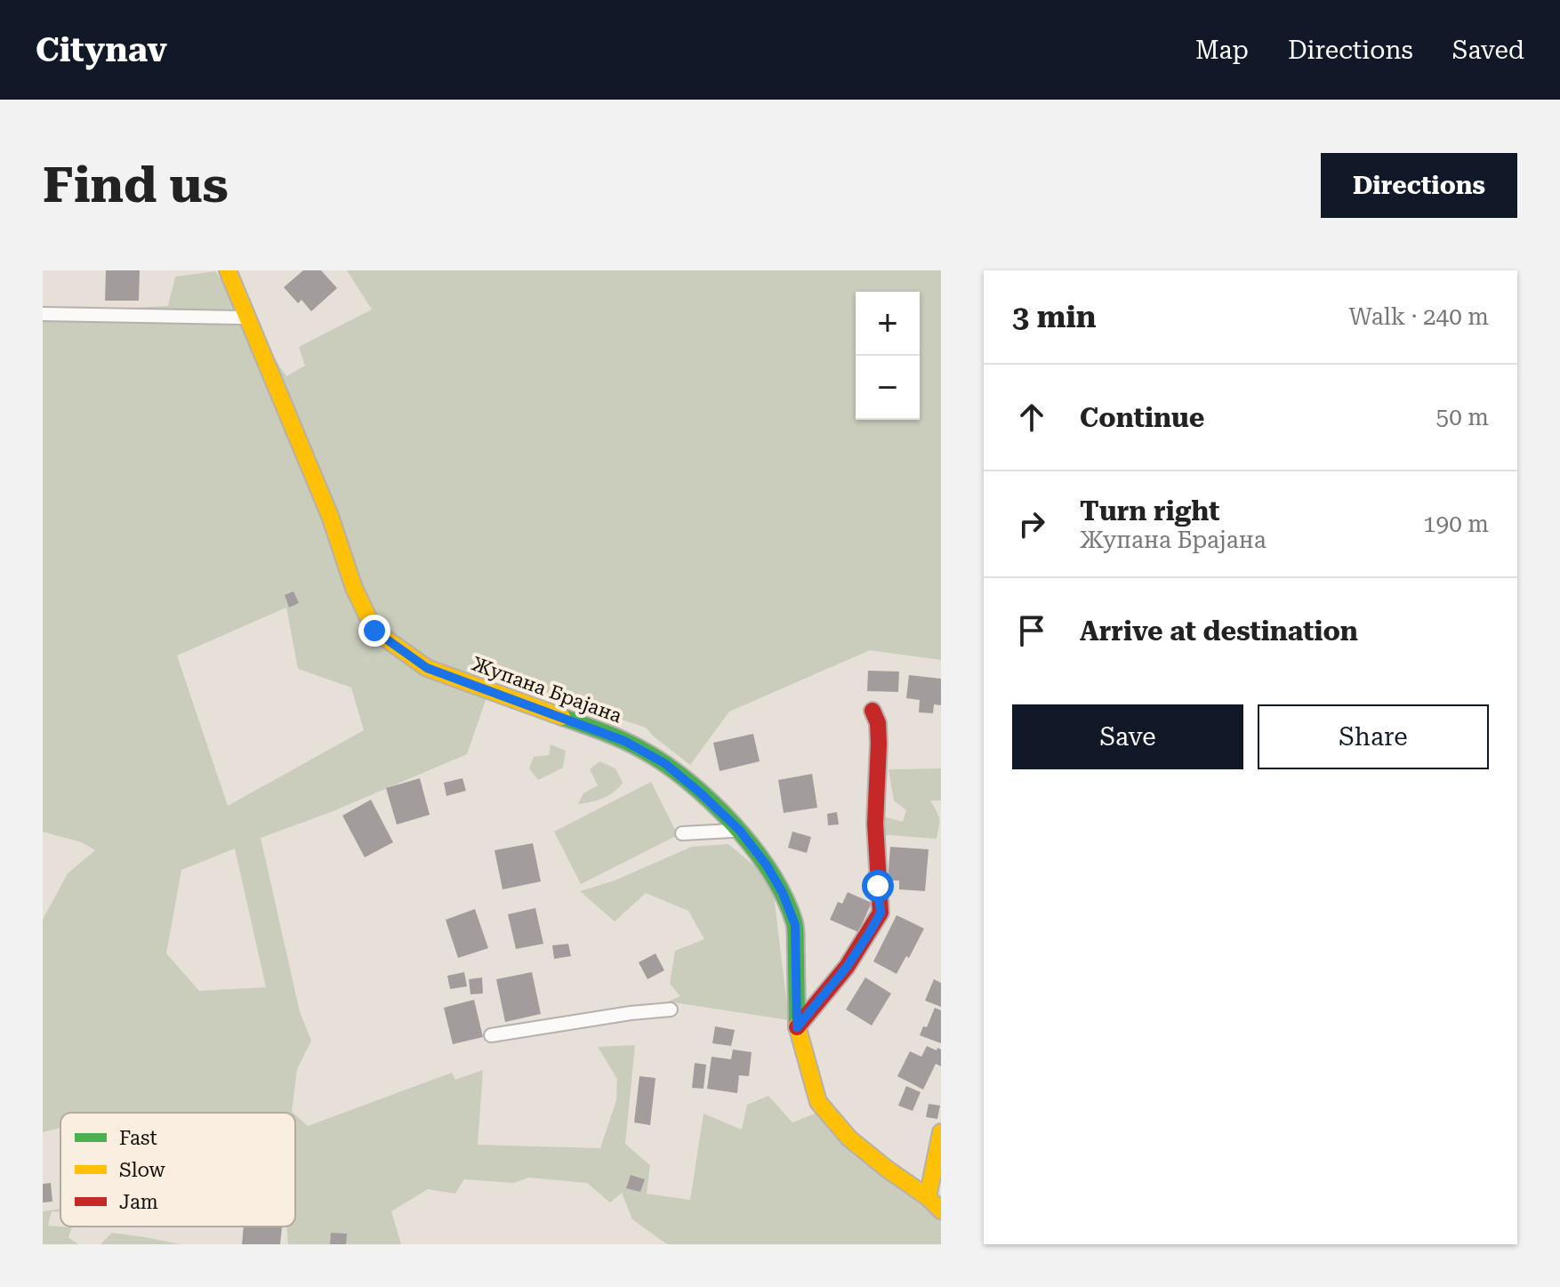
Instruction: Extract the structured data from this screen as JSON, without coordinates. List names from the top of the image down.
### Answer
{
  "streets": {
    "street": ["Жупана Брајана"]
  },
  "legend": ["Fast", "Slow", "Jam"],
  "page": {
    "header": "Citynav",
    "nav": ["Map", "Directions", "Saved"],
    "buttons": [
      "Directions",
      ["Save", "Share"]
    ],
    "title": "Find us",
    "heading": ["3 min", "Walk · 240 m"],
    "map_buttons": ["+", "−"],
    "list": [
      ["Continue", "50 m"],
      ["Turn right", "Жупана Брајана", "190 m"],
      "Arrive at destination"
    ]
  }
}
